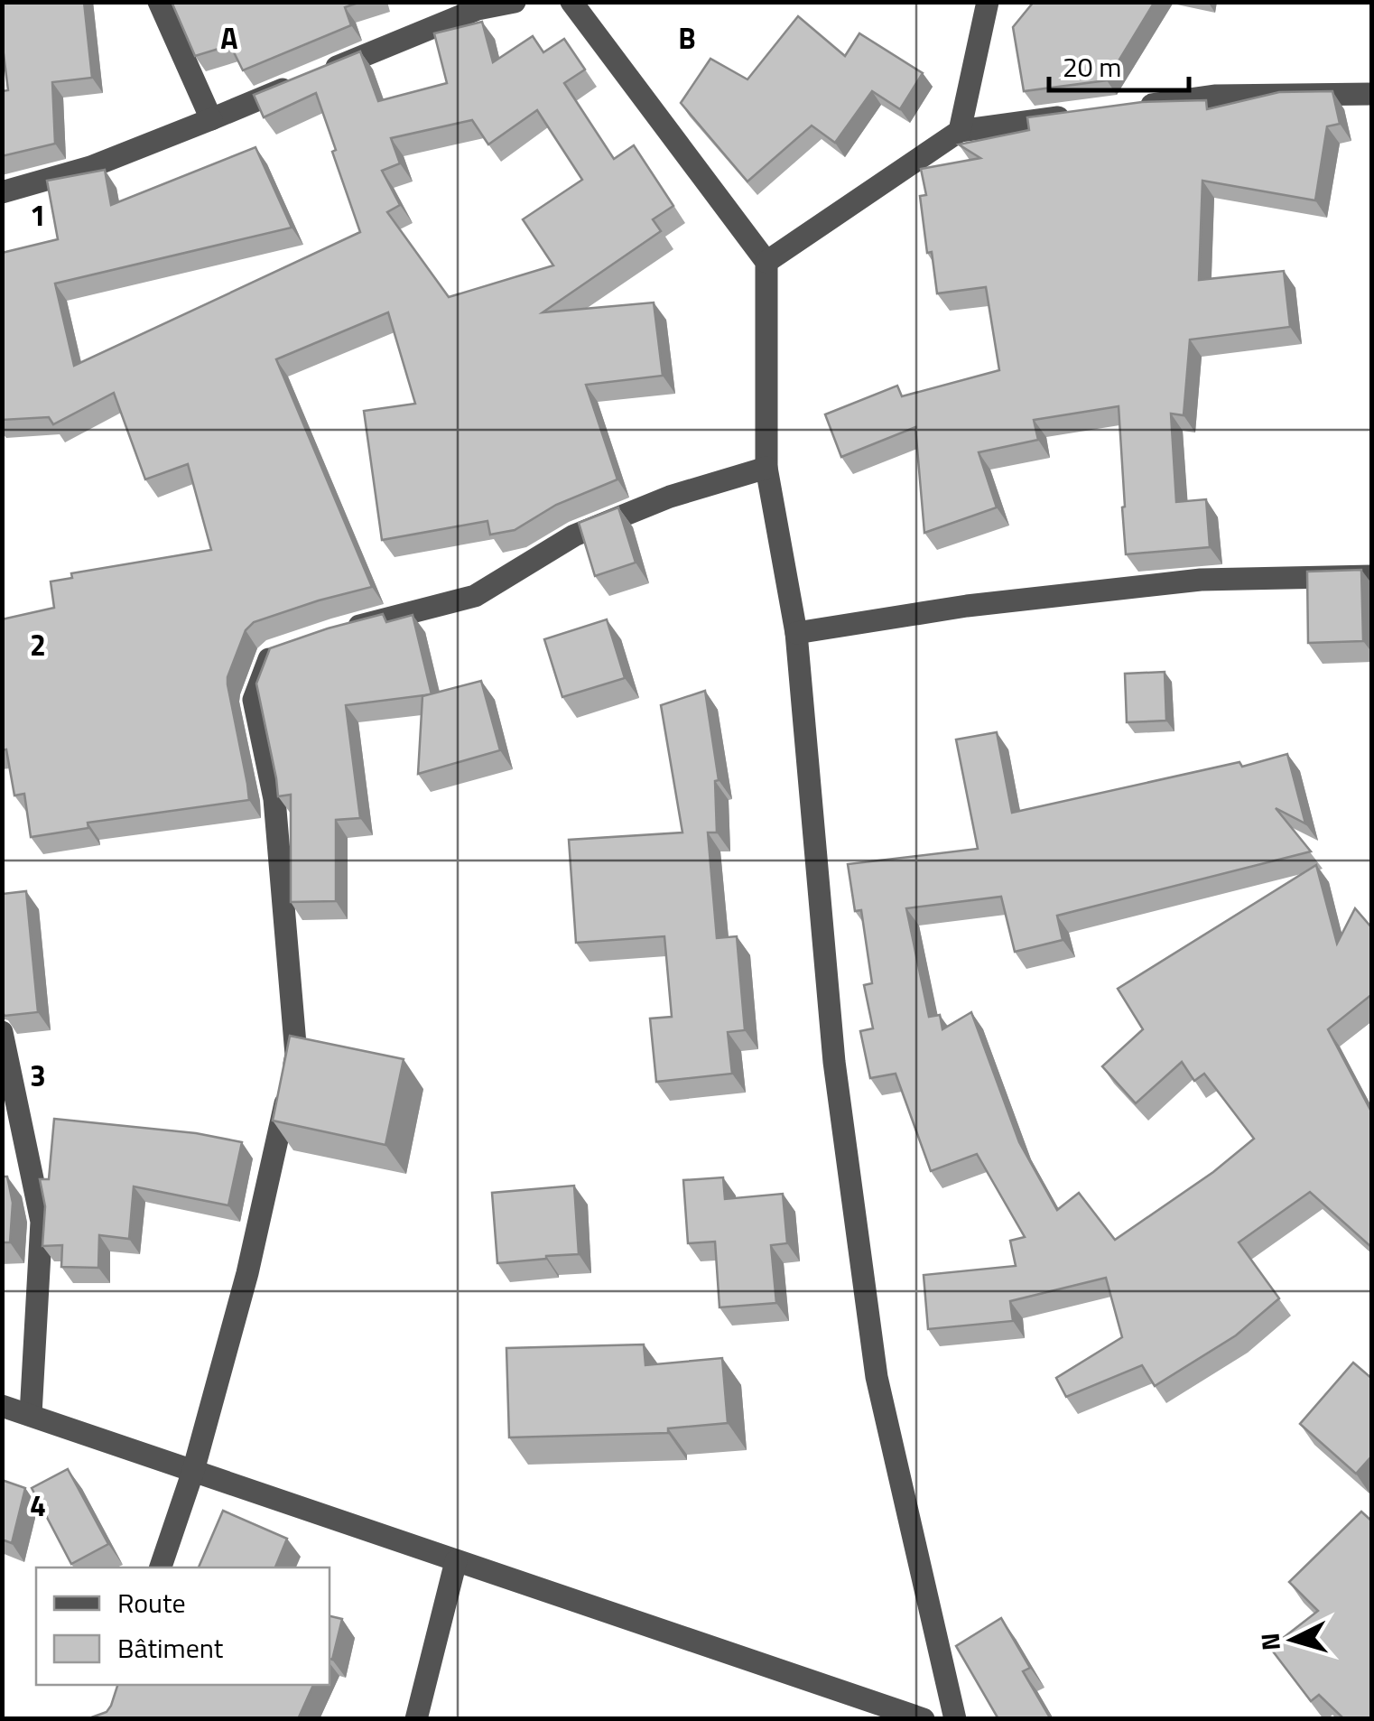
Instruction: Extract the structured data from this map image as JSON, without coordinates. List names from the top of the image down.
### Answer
{
  "legend": ["Route", "Bâtiment"],
  "scale_bar": "20 m",
  "north": "left",
  "grid": {
    "columns": ["A", "B"],
    "rows": [
      "1",
      "2",
      "3",
      "4"
    ]
  }
}
